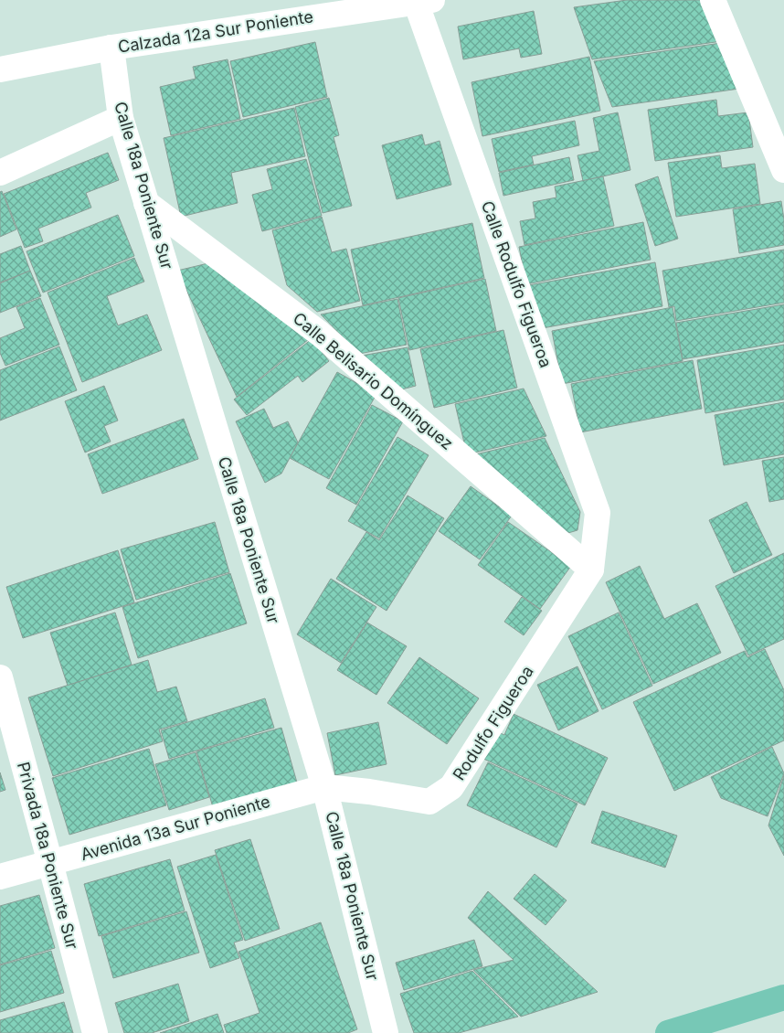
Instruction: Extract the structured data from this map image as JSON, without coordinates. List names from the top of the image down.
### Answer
{
  "streets": {
    "street": [
      "Calzada 12a Sur Poniente",
      "Calle 18a Poniente Sur",
      "Calle Rodulfo Figueroa",
      "Calle Belisario Domínguez",
      "Rodulfo Figueroa",
      "Avenida 13a Sur Poniente",
      "Privada 18a Poniente Sur"
    ]
  },
  "crossings": [
    ["Calzada 12a Sur Poniente", "Calle 18a Poniente Sur"],
    ["Calzada 12a Sur Poniente", "Calle Rodulfo Figueroa"],
    ["Calle 18a Poniente Sur", "Calle Belisario Domínguez"],
    ["Calle 18a Poniente Sur", "Rodulfo Figueroa"],
    ["Calle 18a Poniente Sur", "Avenida 13a Sur Poniente"],
    ["Calle Rodulfo Figueroa", "Calle Belisario Domínguez"],
    ["Calle Rodulfo Figueroa", "Rodulfo Figueroa"],
    ["Calle Belisario Domínguez", "Rodulfo Figueroa"],
    ["Rodulfo Figueroa", "Avenida 13a Sur Poniente"],
    ["Avenida 13a Sur Poniente", "Privada 18a Poniente Sur"]
  ]
}
